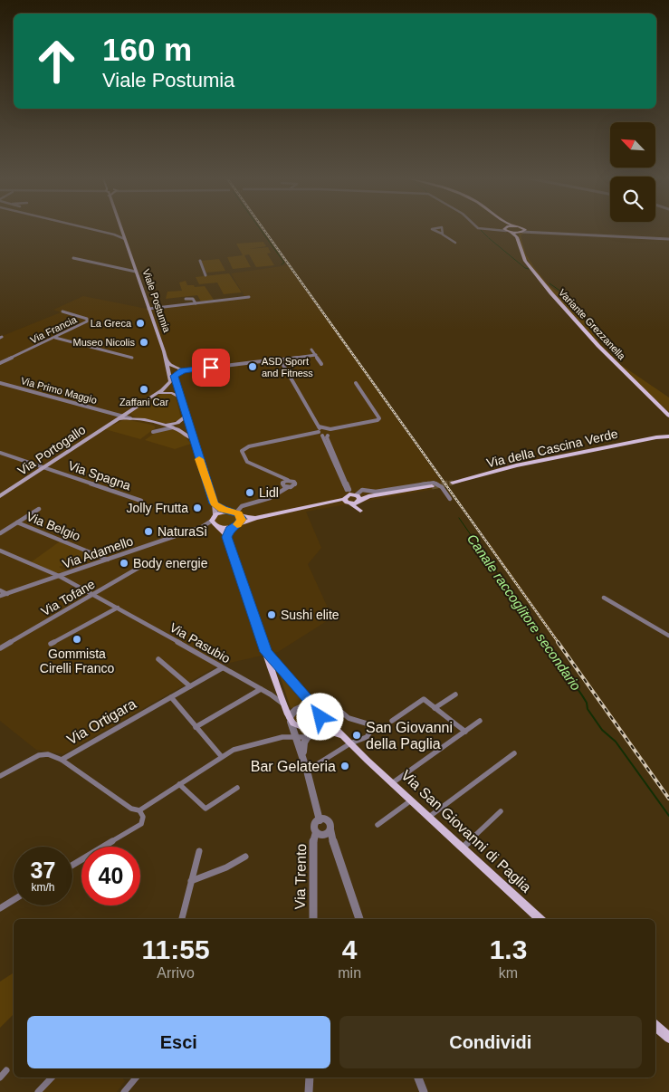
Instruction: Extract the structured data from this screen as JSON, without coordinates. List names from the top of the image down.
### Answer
{
  "streets": {
    "main road": [
      "Viale Postumia",
      "Variante Grezzanella",
      "Via Primo Maggio",
      "Via della Cascina Verde",
      "Via Portogallo",
      "Via San Giovanni di Paglia"
    ],
    "street": [
      "Via Francia",
      "Via Spagna",
      "Via Belgio",
      "Via Adamello",
      "Via Tofane",
      "Via Pasubio",
      "Via Ortigara",
      "Via Trento"
    ]
  },
  "crossings": [
    ["Viale Postumia", "Via Primo Maggio"],
    ["Via Primo Maggio", "Via Portogallo"],
    ["Via Portogallo", "Via Spagna"],
    ["Via Belgio", "Via Adamello"],
    ["Via Adamello", "Via Pasubio"],
    ["Via Tofane", "Via Pasubio"],
    ["Via Pasubio", "Via Ortigara"]
  ],
  "water": ["Canale raccoglitore secondario"],
  "places": [
    "La Greca",
    "Museo Nicolis",
    "ASD Sport and Fitness",
    "Zaffani Car",
    "Lidl",
    "Jolly Frutta",
    "NaturaSì",
    "Body energie",
    "Sushi elite",
    "Gommista Cirelli Franco",
    "San Giovanni della Paglia",
    "Bar Gelateria"
  ],
  "north": "top left",
  "page": {
    "turn": ["160 m", "Viale Postumia"],
    "speed": "37 km/h",
    "limit": "40",
    "eta": [
      "11:55",
      "Arrivo",
      "4",
      "min",
      "1.3",
      "km"
    ],
    "buttons": ["Esci", "Condividi"]
  }
}
